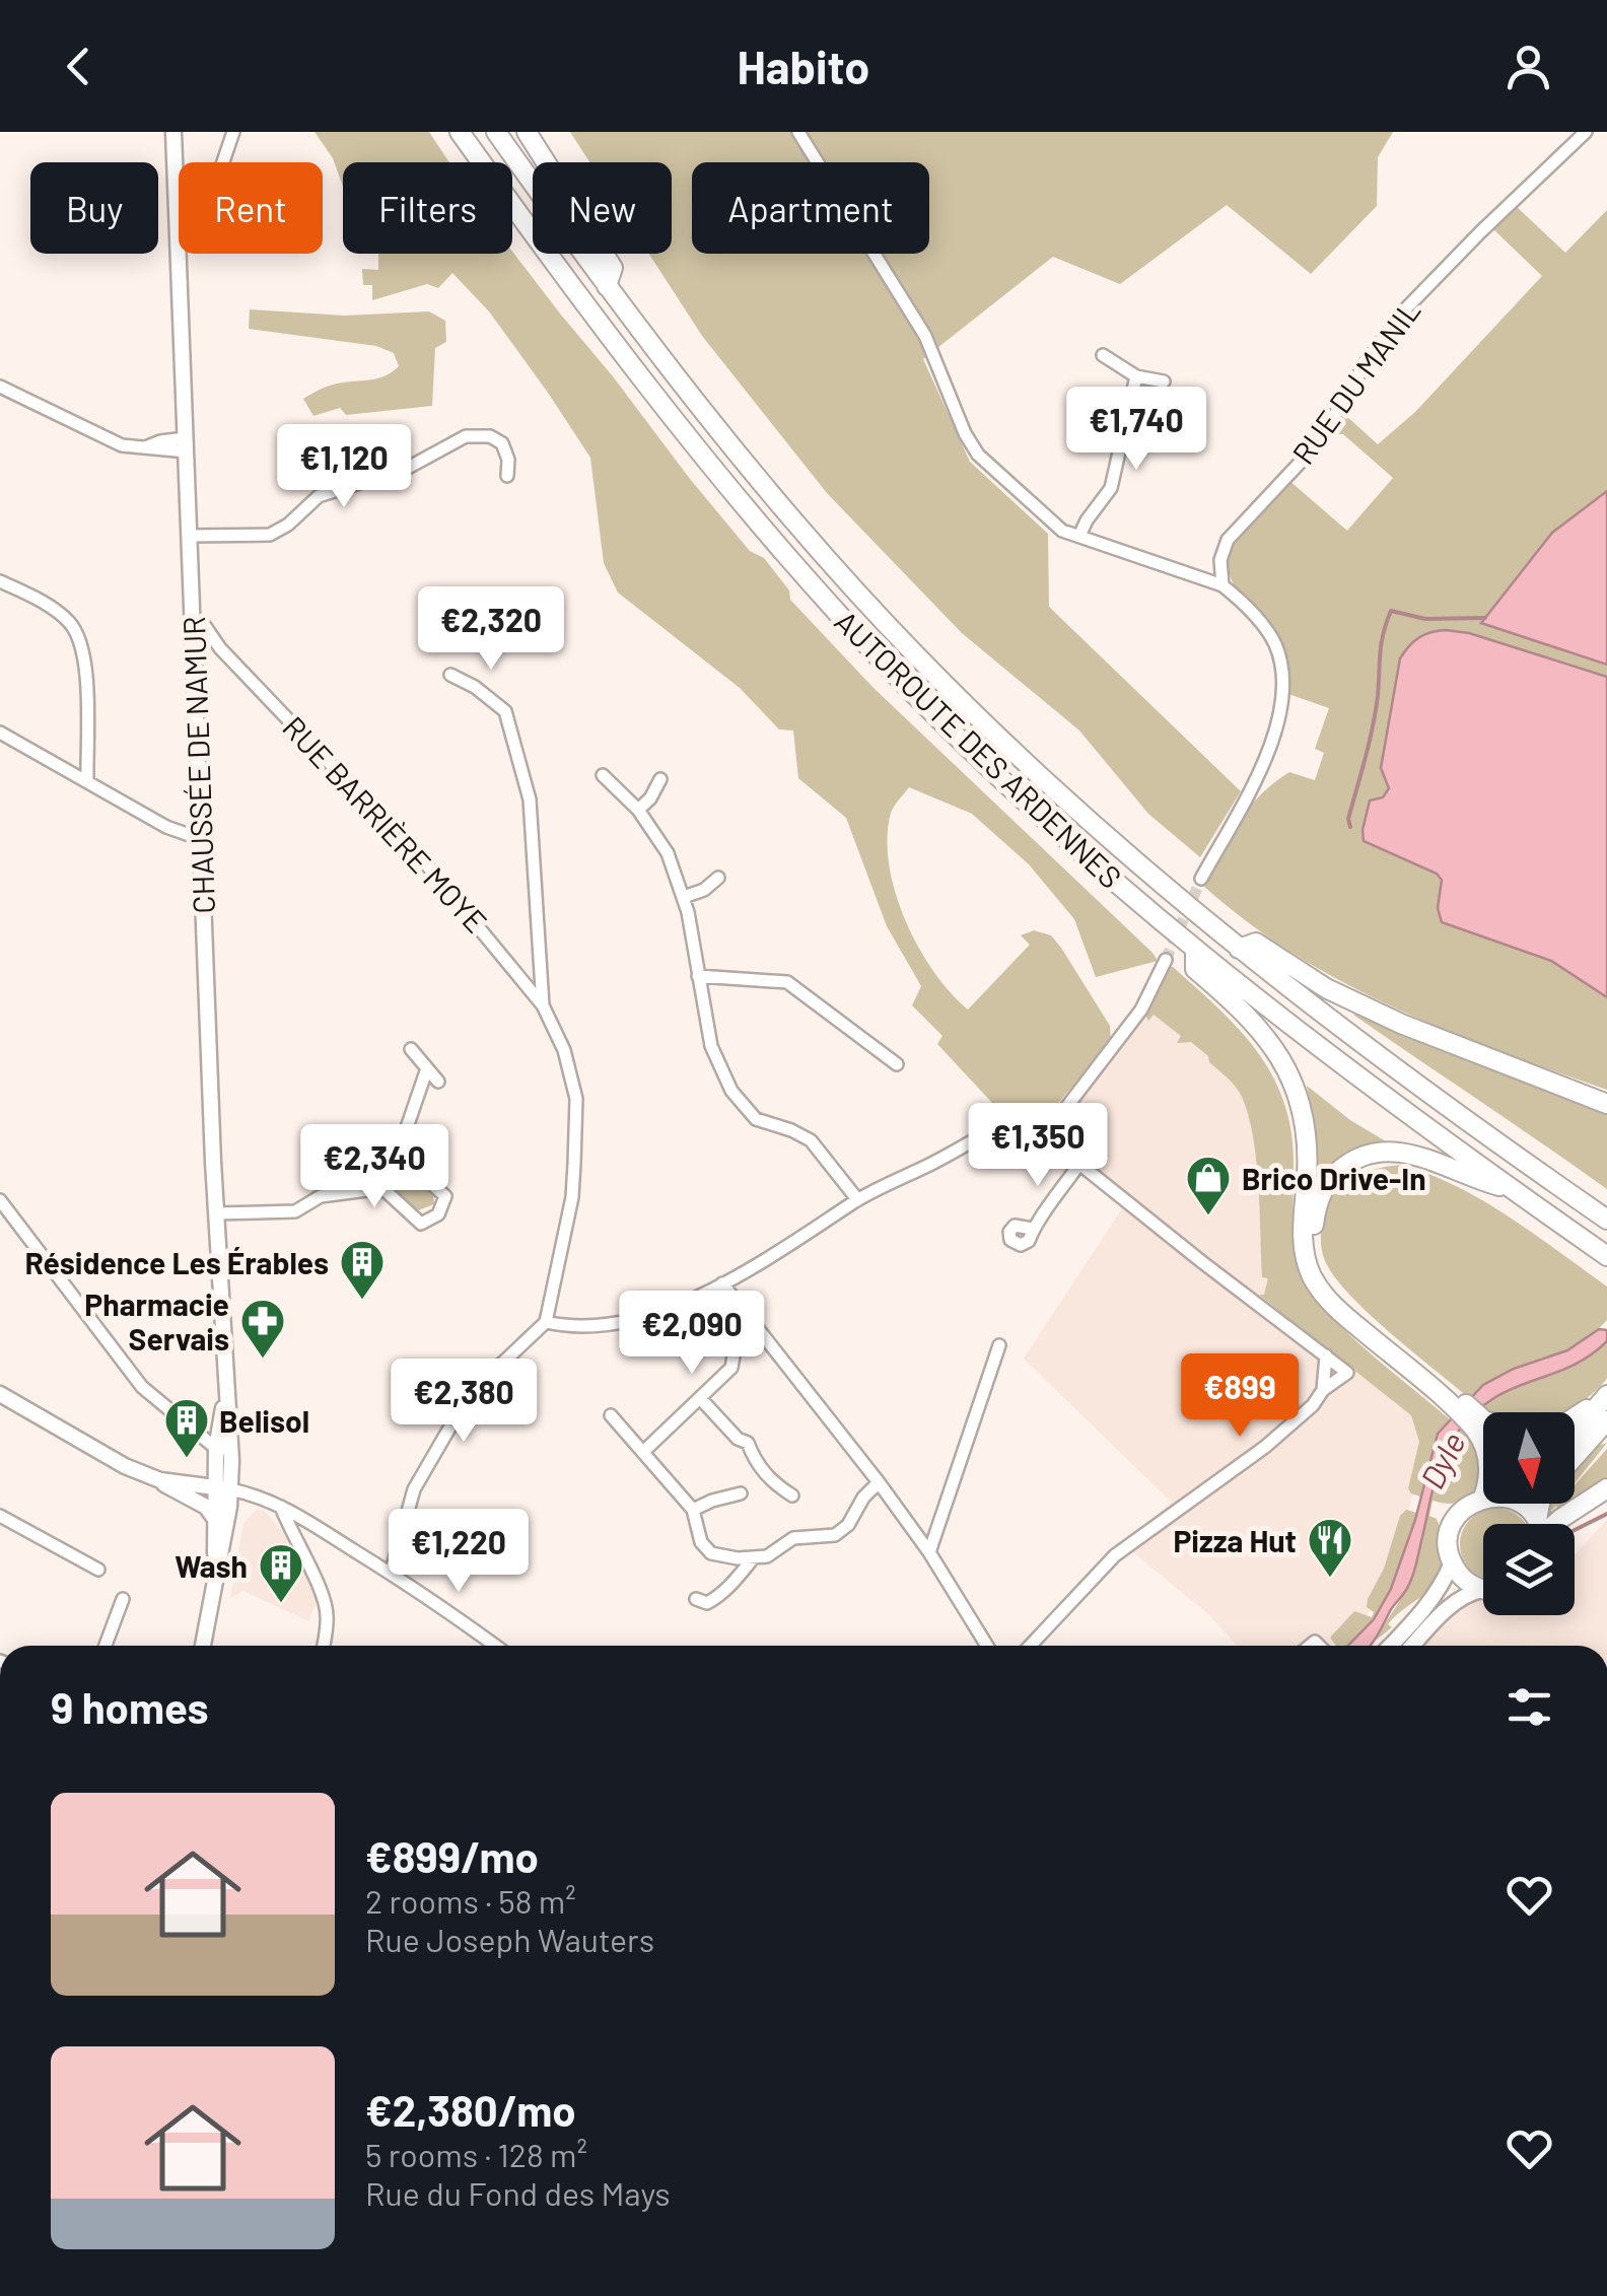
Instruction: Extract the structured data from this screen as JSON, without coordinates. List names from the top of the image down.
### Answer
{
  "streets": {
    "highway": ["AUTOROUTE DES ARDENNES"],
    "main road": ["CHAUSSÉE DE NAMUR"],
    "street": ["RUE DU MANIL", "RUE BARRIÈRE MOYE"]
  },
  "crossings": [
    ["CHAUSSÉE DE NAMUR", "RUE BARRIÈRE MOYE"]
  ],
  "water": ["Dyle"],
  "places": {
    "shop": ["Brico Drive-In"],
    "building": ["Résidence Les Érables", "Belisol", "Wash"],
    "pharmacy": ["Pharmacie Servais"],
    "restaurant": ["Pizza Hut"]
  },
  "north": "bottom",
  "page": {
    "header": "Habito",
    "chip": [
      "Buy",
      "Rent",
      "Filters",
      "New",
      "Apartment"
    ],
    "price": [
      "€1,740",
      "€1,120",
      "€2,320",
      "€1,350",
      "€2,340",
      "€2,090",
      "€899",
      "€2,380",
      "€1,220"
    ],
    "heading": "9 homes",
    "list": [
      {
        "name": "€899/mo",
        "note": "2 rooms · 58 m² · Rue Joseph Wauters"
      },
      {
        "name": "€2,380/mo",
        "note": "5 rooms · 128 m² · Rue du Fond des Mays"
      }
    ]
  }
}
